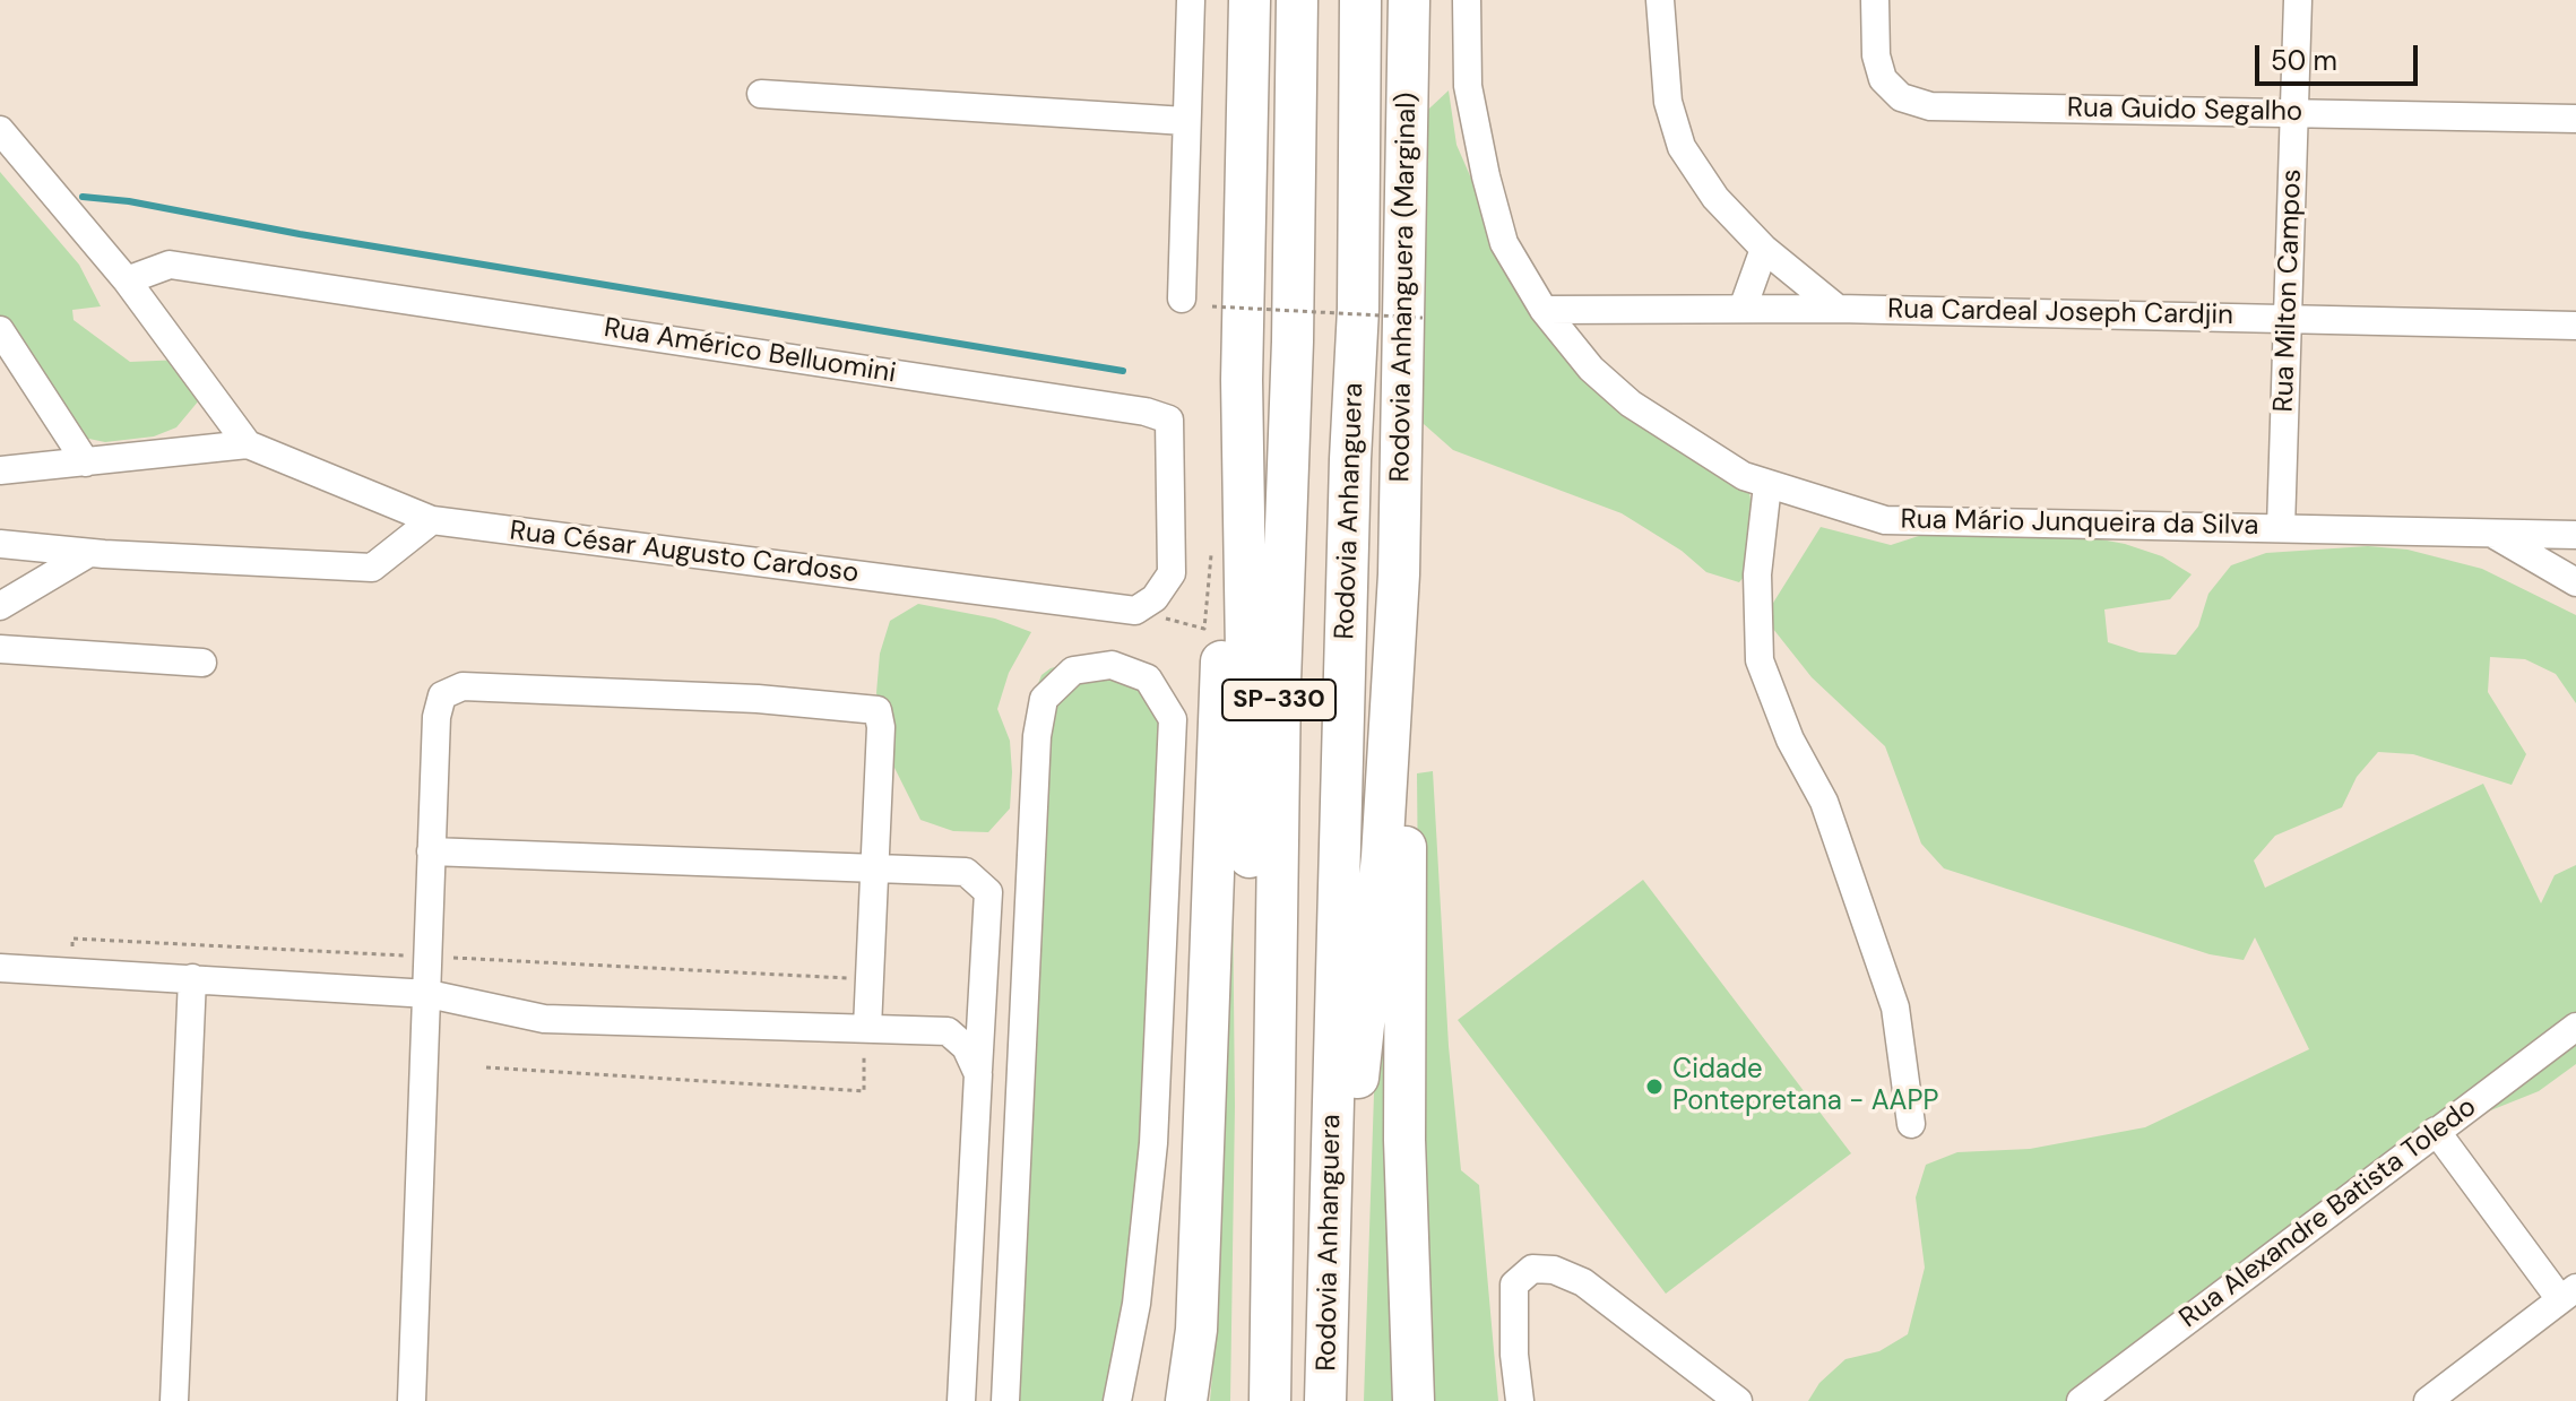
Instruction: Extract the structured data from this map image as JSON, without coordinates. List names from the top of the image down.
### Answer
{
  "streets": {
    "highway": ["Rodovia Anhanguera (Marginal)", "Rodovia Anhanguera", "SP-330"],
    "street": [
      "Rua Guido Segalho",
      "Rua Milton Campos",
      "Rua Cardeal Joseph Cardjin",
      "Rua Américo Belluomini",
      "Rua Mário Junqueira da Silva",
      "Rua César Augusto Cardoso",
      "Rua Alexandre Batista Toledo"
    ]
  },
  "crossings": [
    ["Rua Guido Segalho", "Rua Milton Campos"],
    ["Rua Milton Campos", "Rua Cardeal Joseph Cardjin"],
    ["Rua Milton Campos", "Rua Mário Junqueira da Silva"],
    ["Rua Cardeal Joseph Cardjin", "Rua Mário Junqueira da Silva"],
    ["Rua Américo Belluomini", "Rua César Augusto Cardoso"]
  ],
  "places": ["Cidade Pontepretana - AAPP"],
  "scale_bar": "50 m"
}
